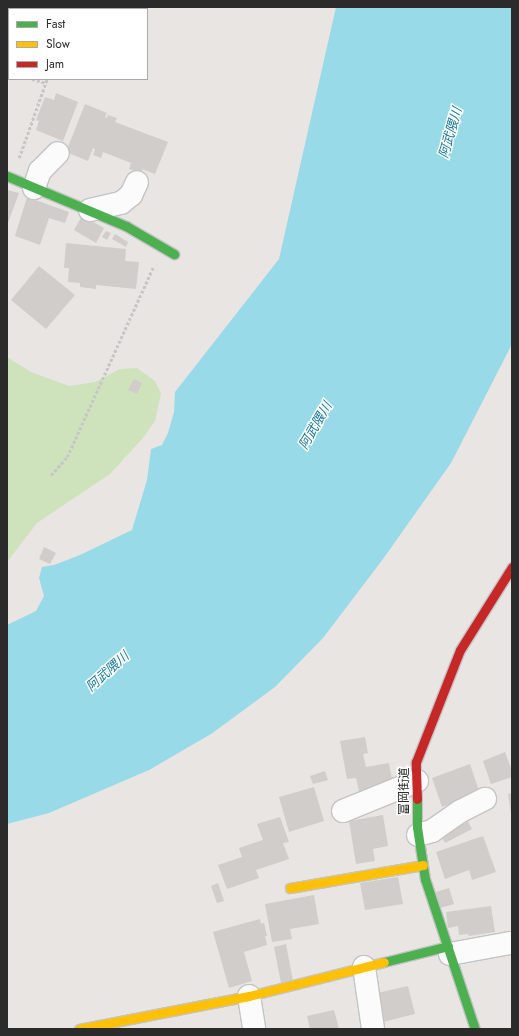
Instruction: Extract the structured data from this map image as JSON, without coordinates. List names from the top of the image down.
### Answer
{
  "streets": {
    "street": ["富岡街道"]
  },
  "water": ["阿武隈川"],
  "legend": ["Fast", "Slow", "Jam"]
}
